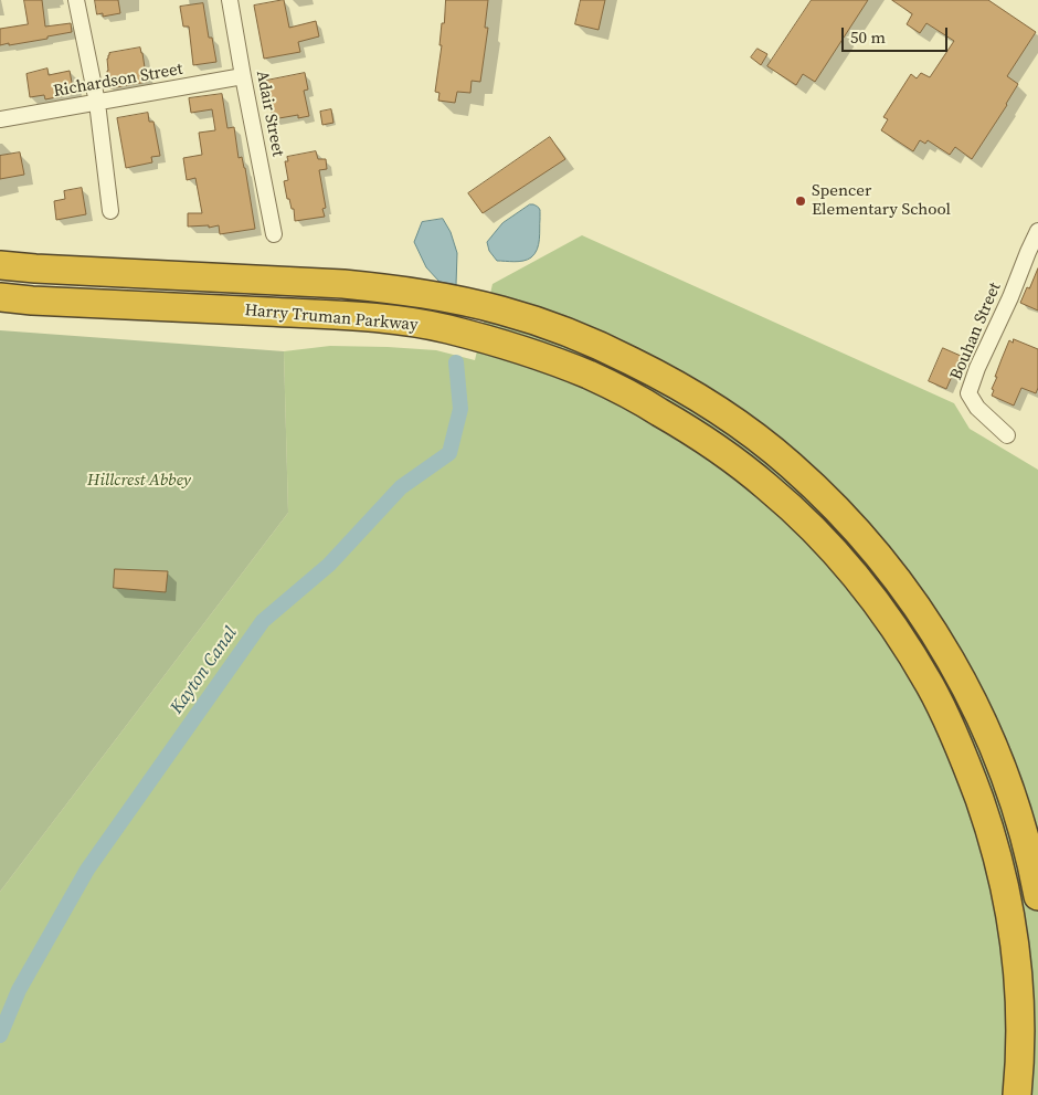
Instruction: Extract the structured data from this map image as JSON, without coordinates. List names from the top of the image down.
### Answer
{
  "streets": {
    "highway": ["Harry Truman Parkway"],
    "street": ["Richardson Street", "Adair Street", "Bouhan Street"]
  },
  "crossings": [
    ["Richardson Street", "Adair Street"]
  ],
  "water": ["Kayton Canal"],
  "parks": ["Hillcrest Abbey"],
  "places": ["Spencer Elementary School"],
  "scale_bar": "50 m"
}
